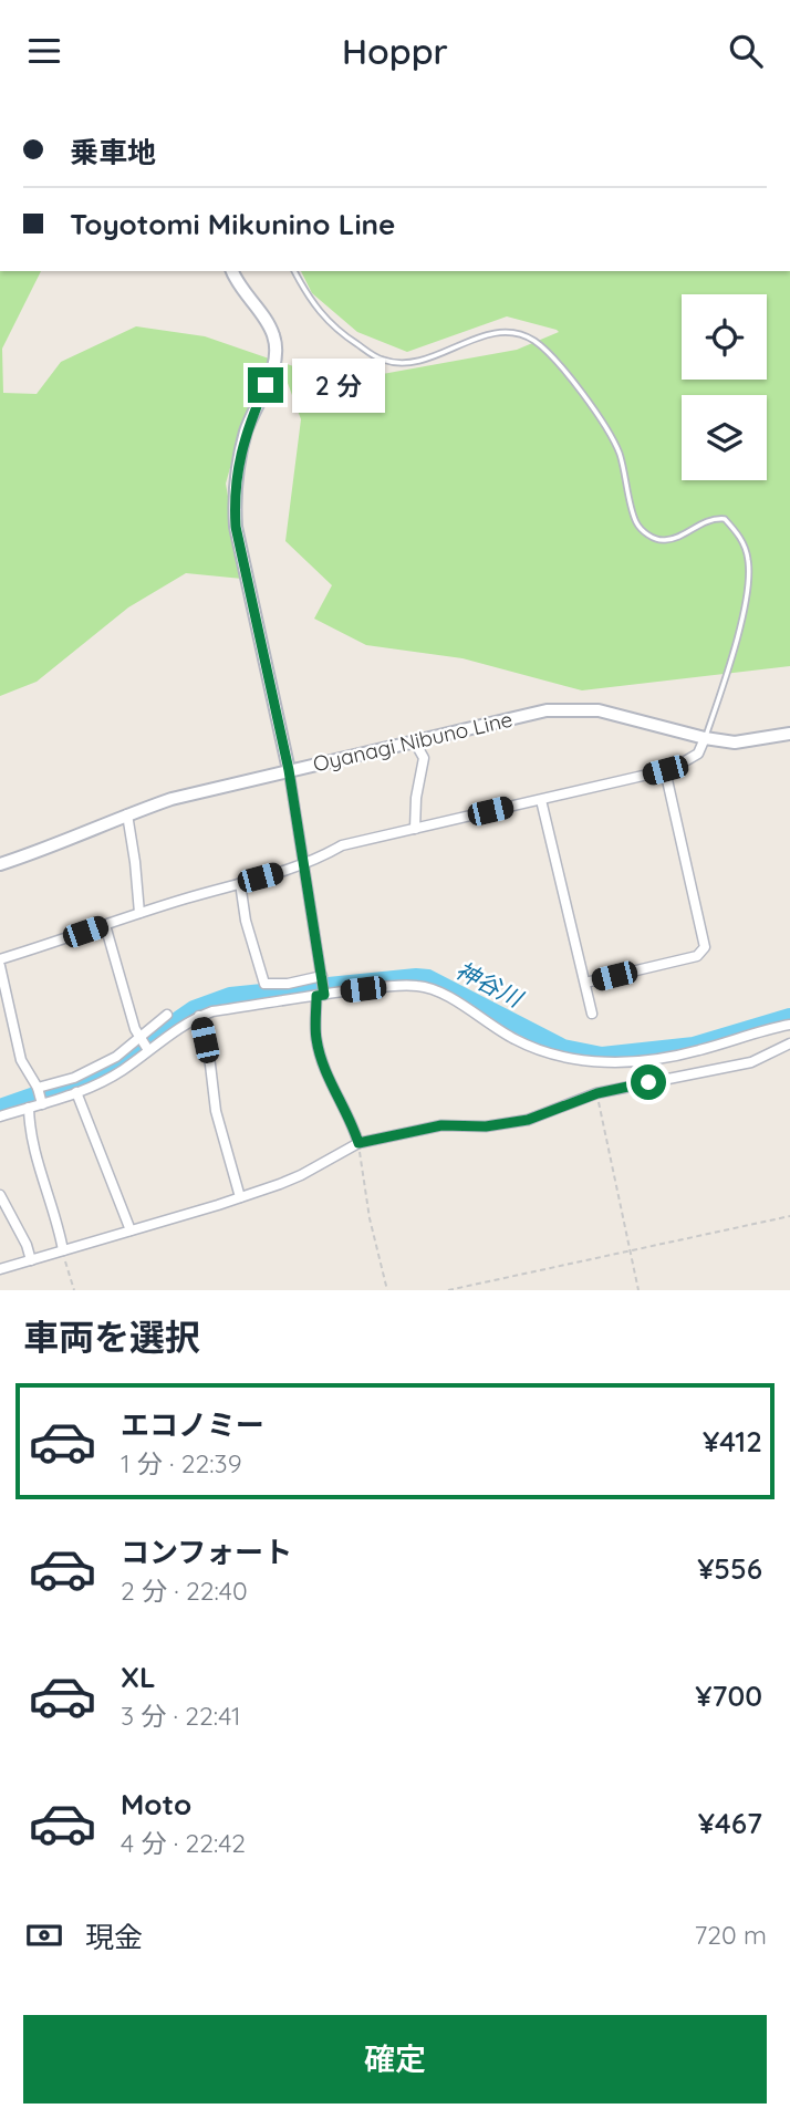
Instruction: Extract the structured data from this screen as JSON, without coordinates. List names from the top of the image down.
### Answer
{
  "streets": {
    "main road": ["Oyanagi Nibuno Line"]
  },
  "water": ["神谷川"],
  "page": {
    "header": "Hoppr",
    "banner": ["乗車地", "Toyotomi Mikunino Line"],
    "bubble": "2 分",
    "heading": "車両を選択",
    "list": [
      {
        "name": "エコノミー",
        "note": "1 分 · 22:39",
        "value": "¥412"
      },
      {
        "name": "コンフォート",
        "note": "2 分 · 22:40",
        "value": "¥556"
      },
      {
        "name": "XL",
        "note": "3 分 · 22:41",
        "value": "¥700"
      },
      {
        "name": "Moto",
        "note": "4 分 · 22:42",
        "value": "¥467"
      }
    ],
    "pay": ["現金", "720 m"],
    "buttons": "確定"
  }
}
